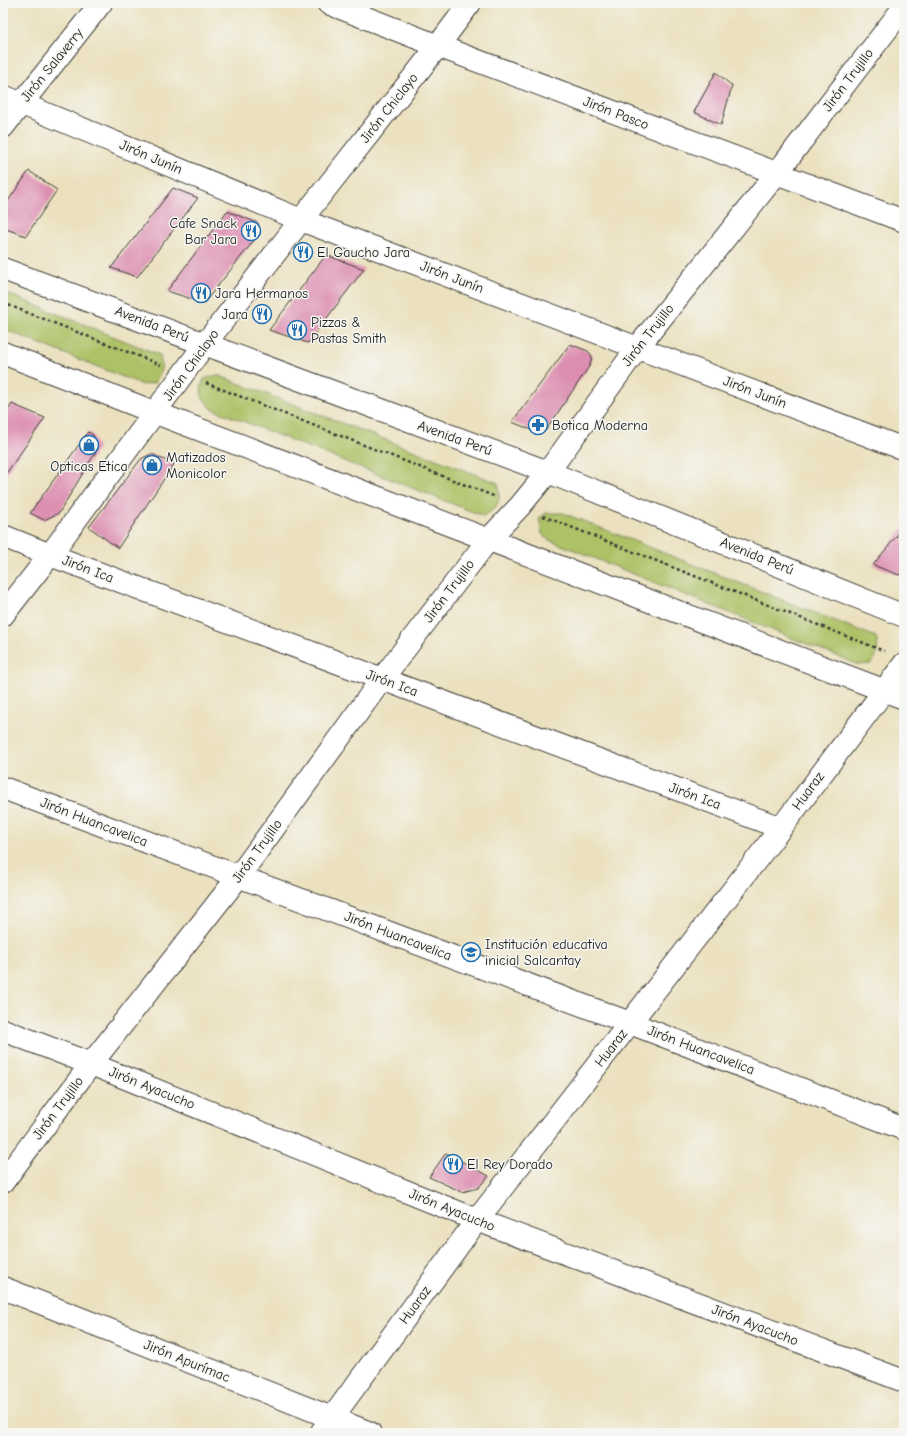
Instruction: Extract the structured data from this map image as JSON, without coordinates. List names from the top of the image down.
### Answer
{
  "streets": {
    "street": [
      "Jirón Salaverry",
      "Jirón Trujillo",
      "Jirón Chiclayo",
      "Jirón Pasco",
      "Jirón Junín",
      "Avenida Perú",
      "Jirón Ica",
      "Huaraz",
      "Jirón Huancavelica",
      "Jirón Ayacucho",
      "Jirón Apurímac"
    ]
  },
  "crossings": [
    ["Jirón Salaverry", "Jirón Junín"],
    ["Jirón Trujillo", "Jirón Pasco"],
    ["Jirón Trujillo", "Jirón Junín"],
    ["Jirón Trujillo", "Avenida Perú"],
    ["Jirón Trujillo", "Jirón Ica"],
    ["Jirón Trujillo", "Jirón Huancavelica"],
    ["Jirón Trujillo", "Jirón Ayacucho"],
    ["Jirón Chiclayo", "Jirón Pasco"],
    ["Jirón Chiclayo", "Jirón Junín"],
    ["Jirón Chiclayo", "Avenida Perú"],
    ["Jirón Chiclayo", "Jirón Ica"],
    ["Jirón Ica", "Huaraz"],
    ["Huaraz", "Jirón Huancavelica"],
    ["Huaraz", "Jirón Ayacucho"],
    ["Huaraz", "Jirón Apurímac"]
  ],
  "places": {
    "restaurant": [
      "Cafe Snack Bar Jara",
      "El Gaucho Jara",
      "Jara Hermanos",
      "Jara",
      "Pizzas & Pastas Smith",
      "El Rey Dorado"
    ],
    "pharmacy": ["Botica Moderna"],
    "shop": ["Opticas Etica", "Matizados Monicolor"],
    "school or university": ["Institución educativa inicial Salcantay"]
  }
}
